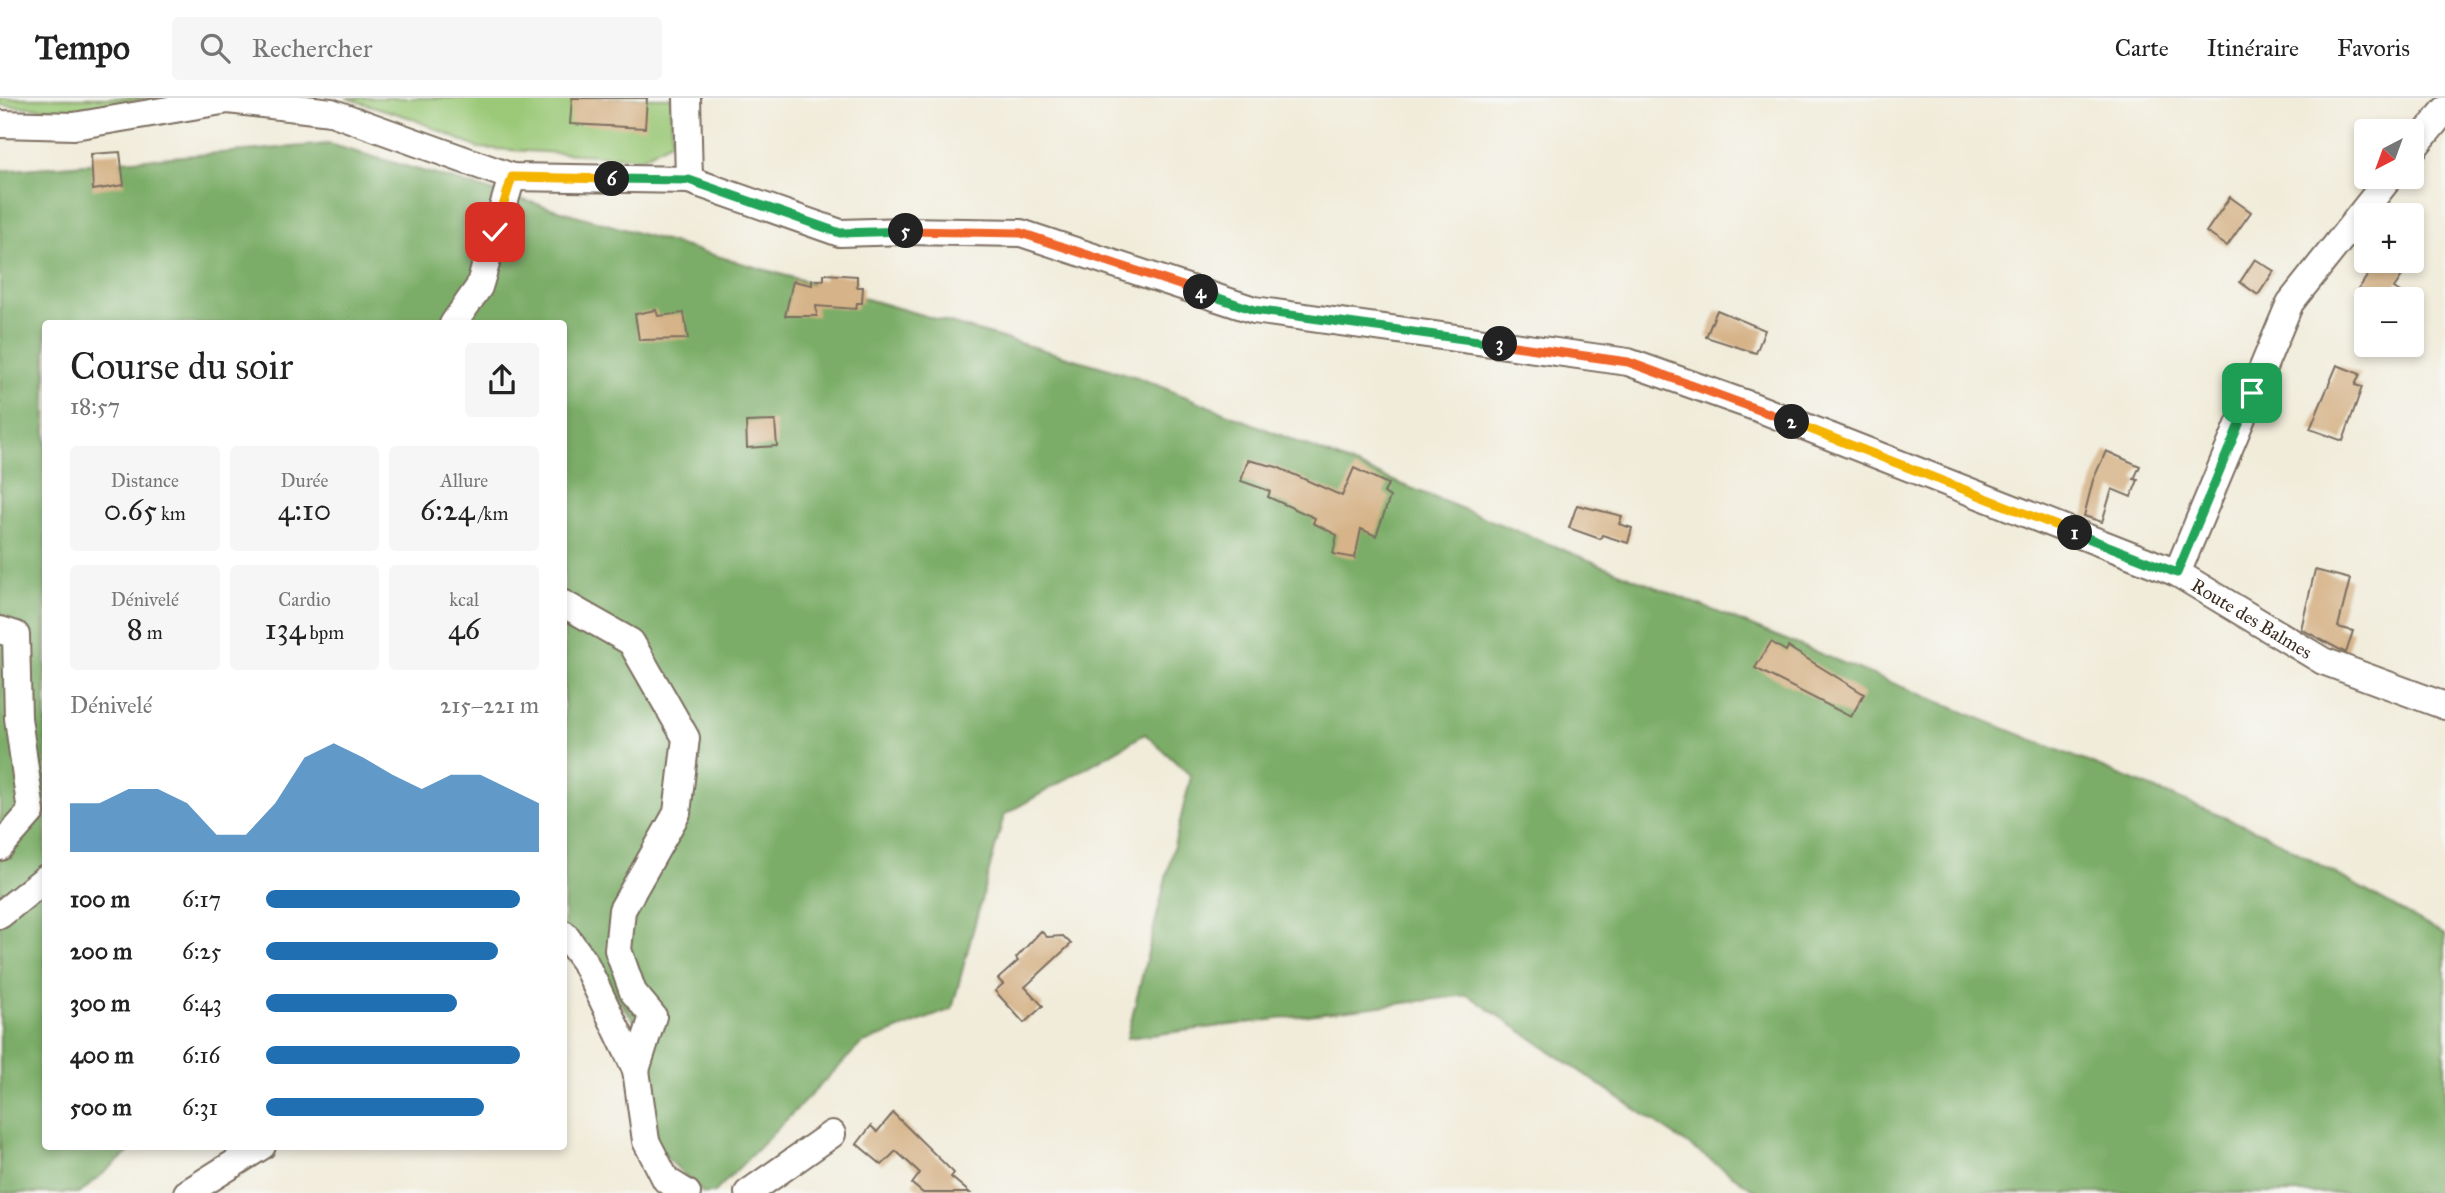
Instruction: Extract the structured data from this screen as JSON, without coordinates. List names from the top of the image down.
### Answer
{
  "streets": {
    "street": ["Route des Balmes"]
  },
  "north": "bottom left",
  "page": {
    "header": "Tempo",
    "search": "Rechercher",
    "nav": ["Carte", "Itinéraire", "Favoris"],
    "map_buttons": ["+", "−"],
    "pins": [
      "6",
      "5",
      "4",
      "3",
      "2",
      "1"
    ],
    "heading": ["Course du soir", "18:57"],
    "stats": [
      ["Distance", "0.65 km"],
      ["Durée", "4:10"],
      ["Allure", "6:24 /km"],
      ["Dénivelé", "8 m"],
      ["Cardio", "134 bpm"],
      ["kcal", "46"]
    ],
    "chart": ["Dénivelé", "215–221 m"],
    "list": [
      {
        "name": "100 m",
        "note": "6:17"
      },
      {
        "name": "200 m",
        "note": "6:25"
      },
      {
        "name": "300 m",
        "note": "6:43"
      },
      {
        "name": "400 m",
        "note": "6:16"
      },
      {
        "name": "500 m",
        "note": "6:31"
      }
    ]
  }
}
